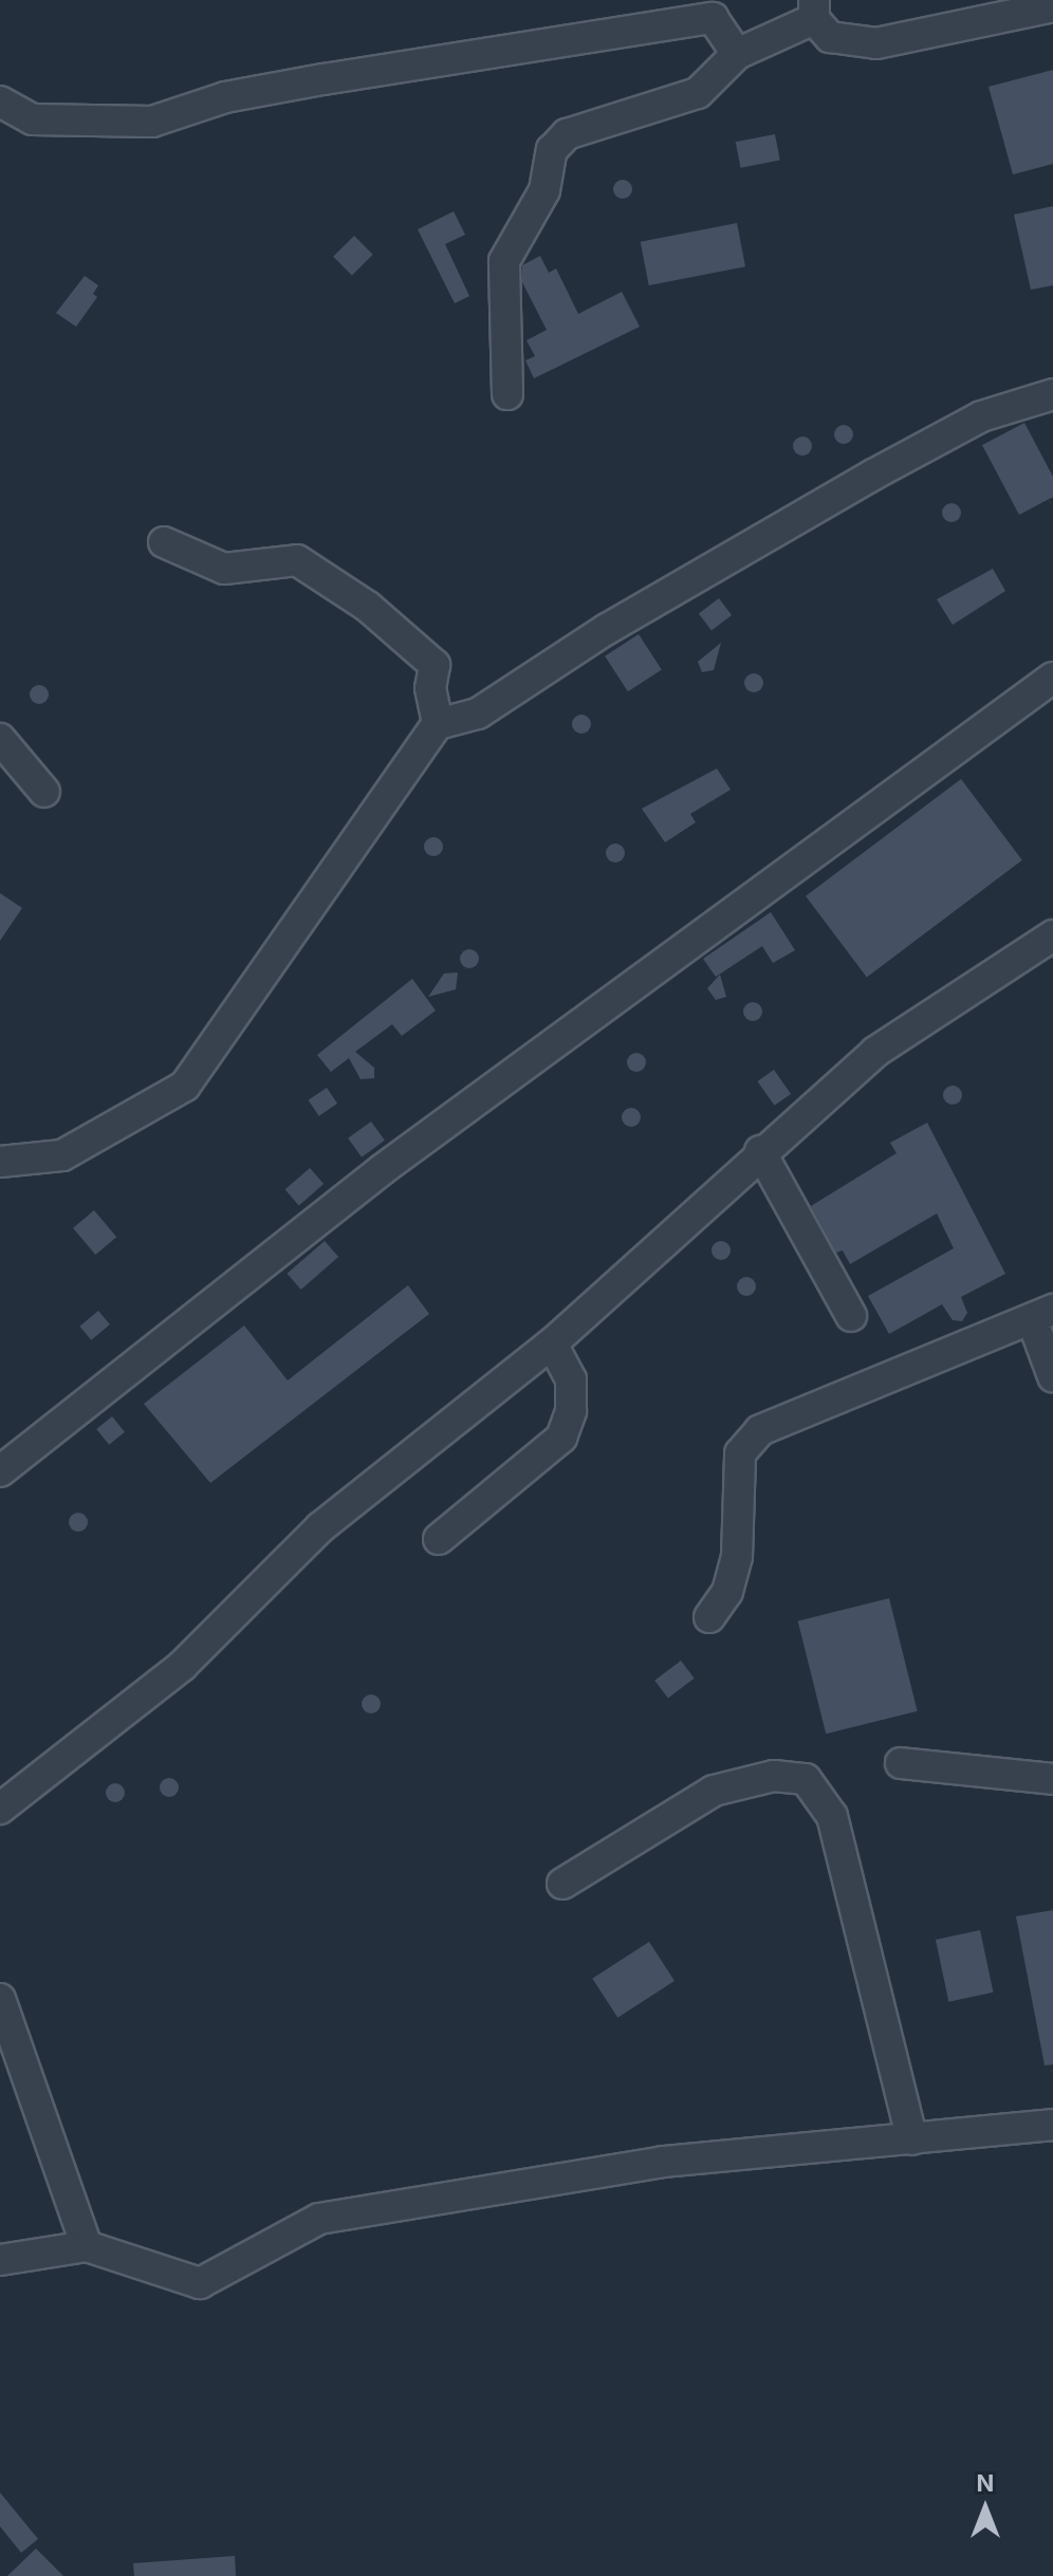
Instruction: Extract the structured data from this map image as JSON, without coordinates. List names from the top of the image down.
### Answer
{
  "north": "top"
}
